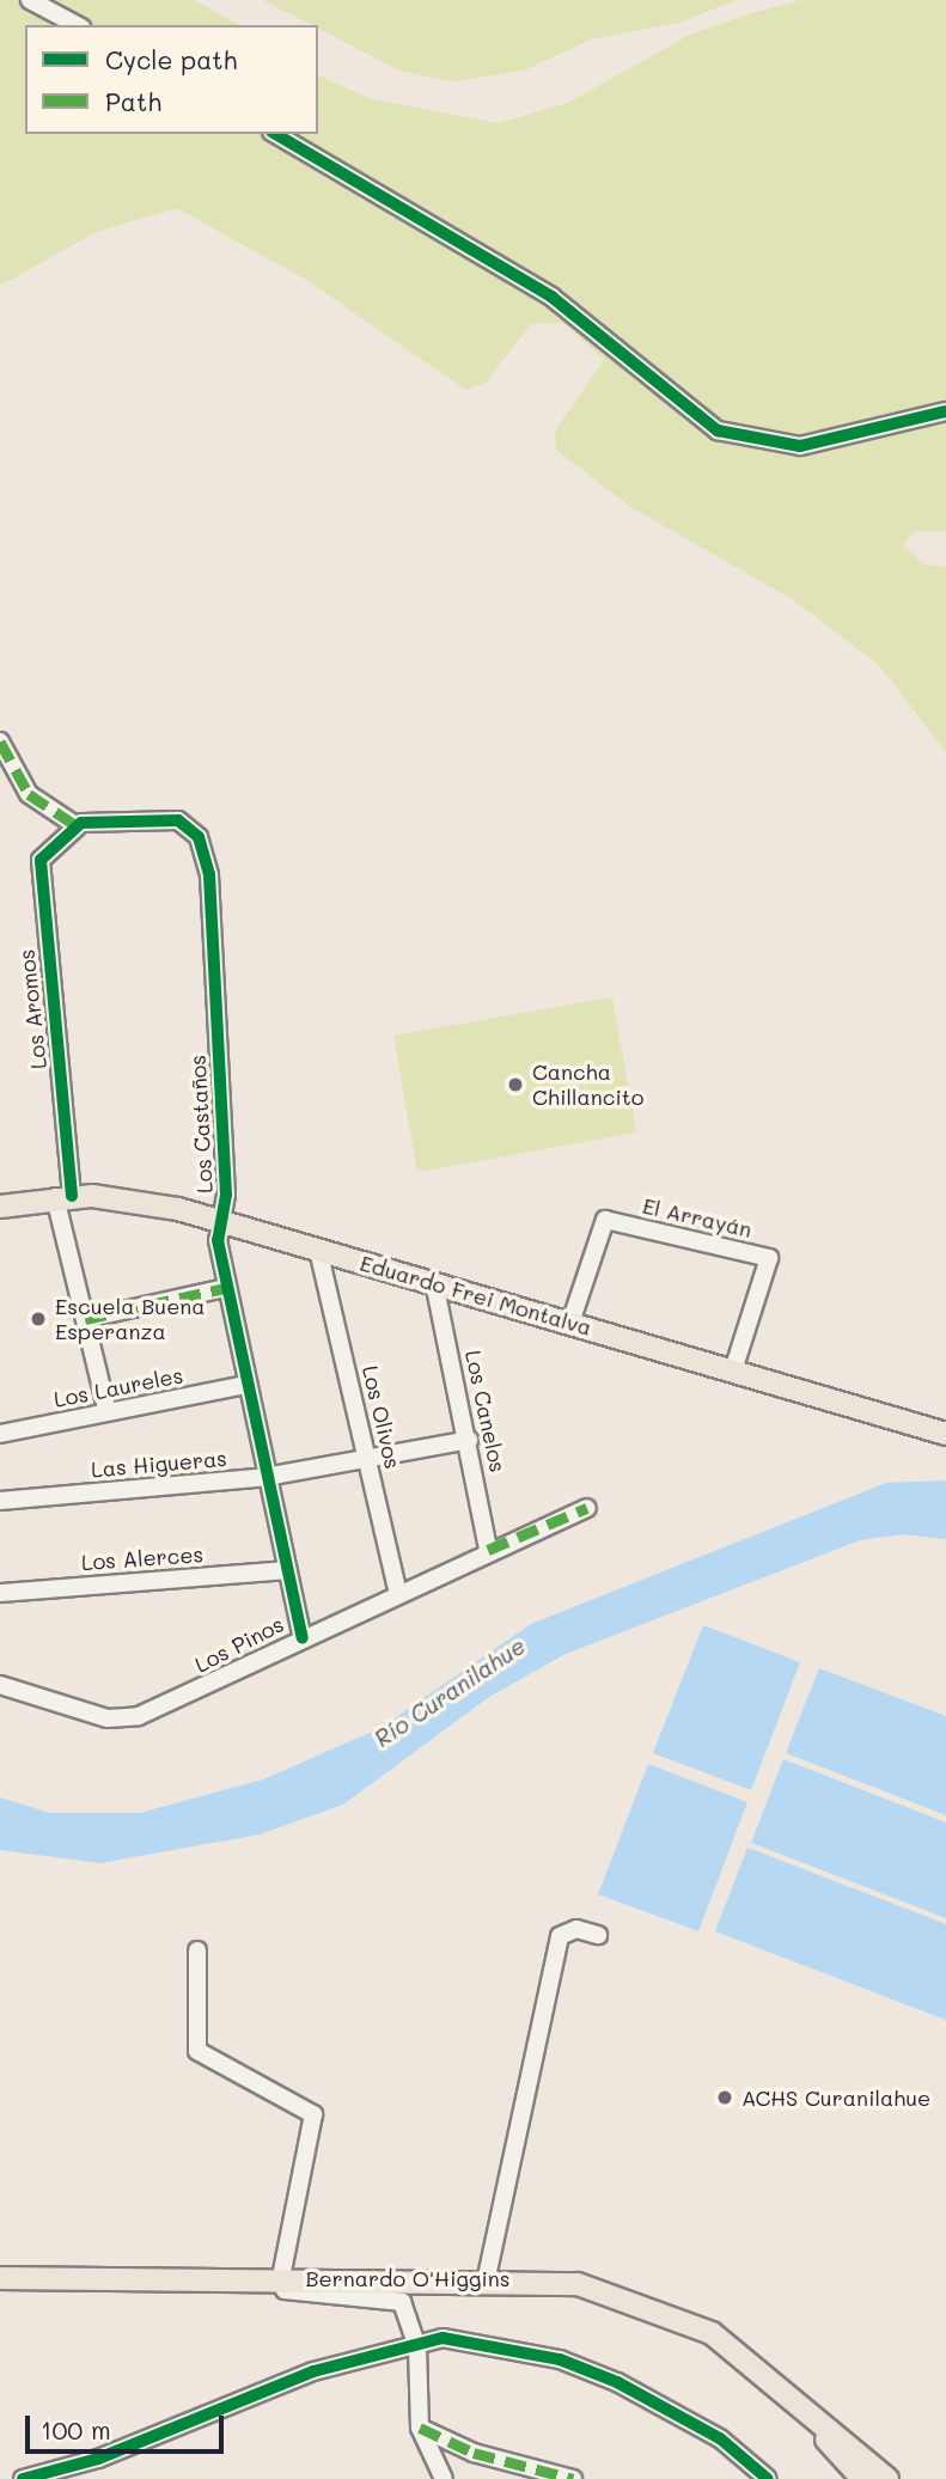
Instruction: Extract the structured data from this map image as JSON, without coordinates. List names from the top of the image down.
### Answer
{
  "streets": {
    "main road": ["Eduardo Frei Montalva", "Bernardo O'Higgins"],
    "street": [
      "Los Aromos",
      "Los Castaños",
      "El Arrayán",
      "Los Laureles",
      "Los Canelos",
      "Los Olivos",
      "Las Higueras",
      "Los Alerces",
      "Los Pinos"
    ]
  },
  "crossings": [
    ["Los Aromos", "Los Castaños"],
    ["Los Aromos", "Eduardo Frei Montalva"],
    ["Los Aromos", "Los Laureles"],
    ["Los Castaños", "Eduardo Frei Montalva"],
    ["Los Castaños", "Los Laureles"],
    ["Los Castaños", "Las Higueras"],
    ["Los Castaños", "Los Alerces"],
    ["Los Castaños", "Los Pinos"],
    ["El Arrayán", "Eduardo Frei Montalva"],
    ["Eduardo Frei Montalva", "Los Canelos"],
    ["Eduardo Frei Montalva", "Los Olivos"],
    ["Los Canelos", "Las Higueras"],
    ["Los Canelos", "Los Pinos"],
    ["Los Olivos", "Las Higueras"],
    ["Los Olivos", "Los Pinos"]
  ],
  "water": ["Río Curanilahue"],
  "places": ["Cancha Chillancito", "Escuela Buena Esperanza", "ACHS Curanilahue"],
  "legend": ["Cycle path", "Path"],
  "scale_bar": "100 m"
}
